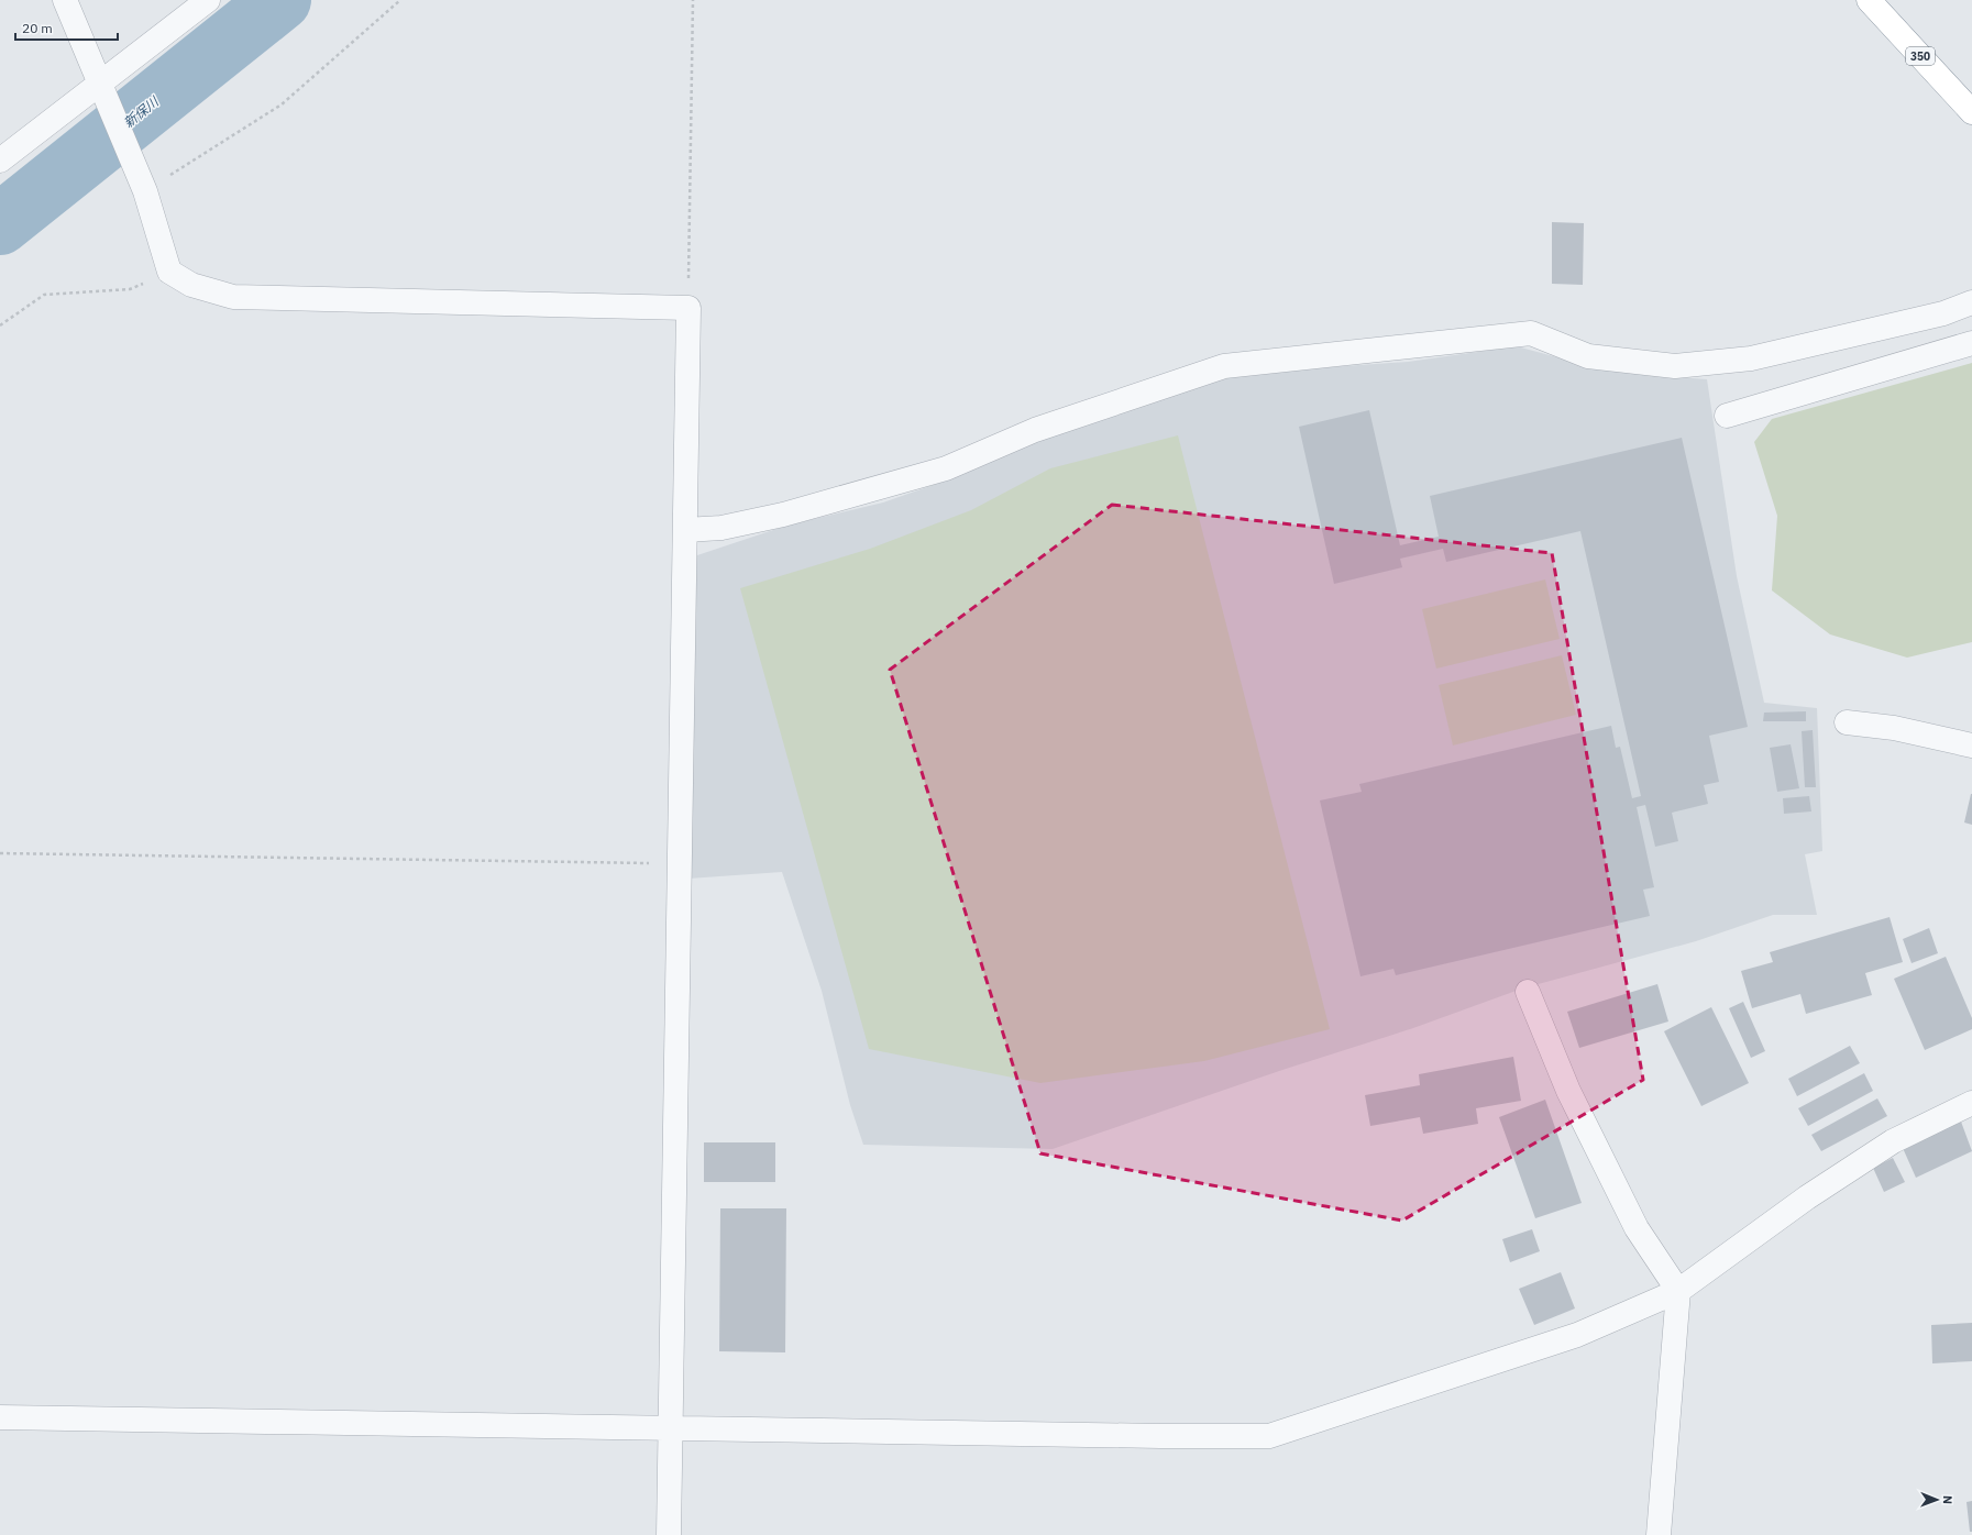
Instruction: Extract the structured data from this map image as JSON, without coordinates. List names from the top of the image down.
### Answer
{
  "streets": {
    "highway": ["350"]
  },
  "water": ["新保川"],
  "scale_bar": "20 m",
  "north": "right"
}
